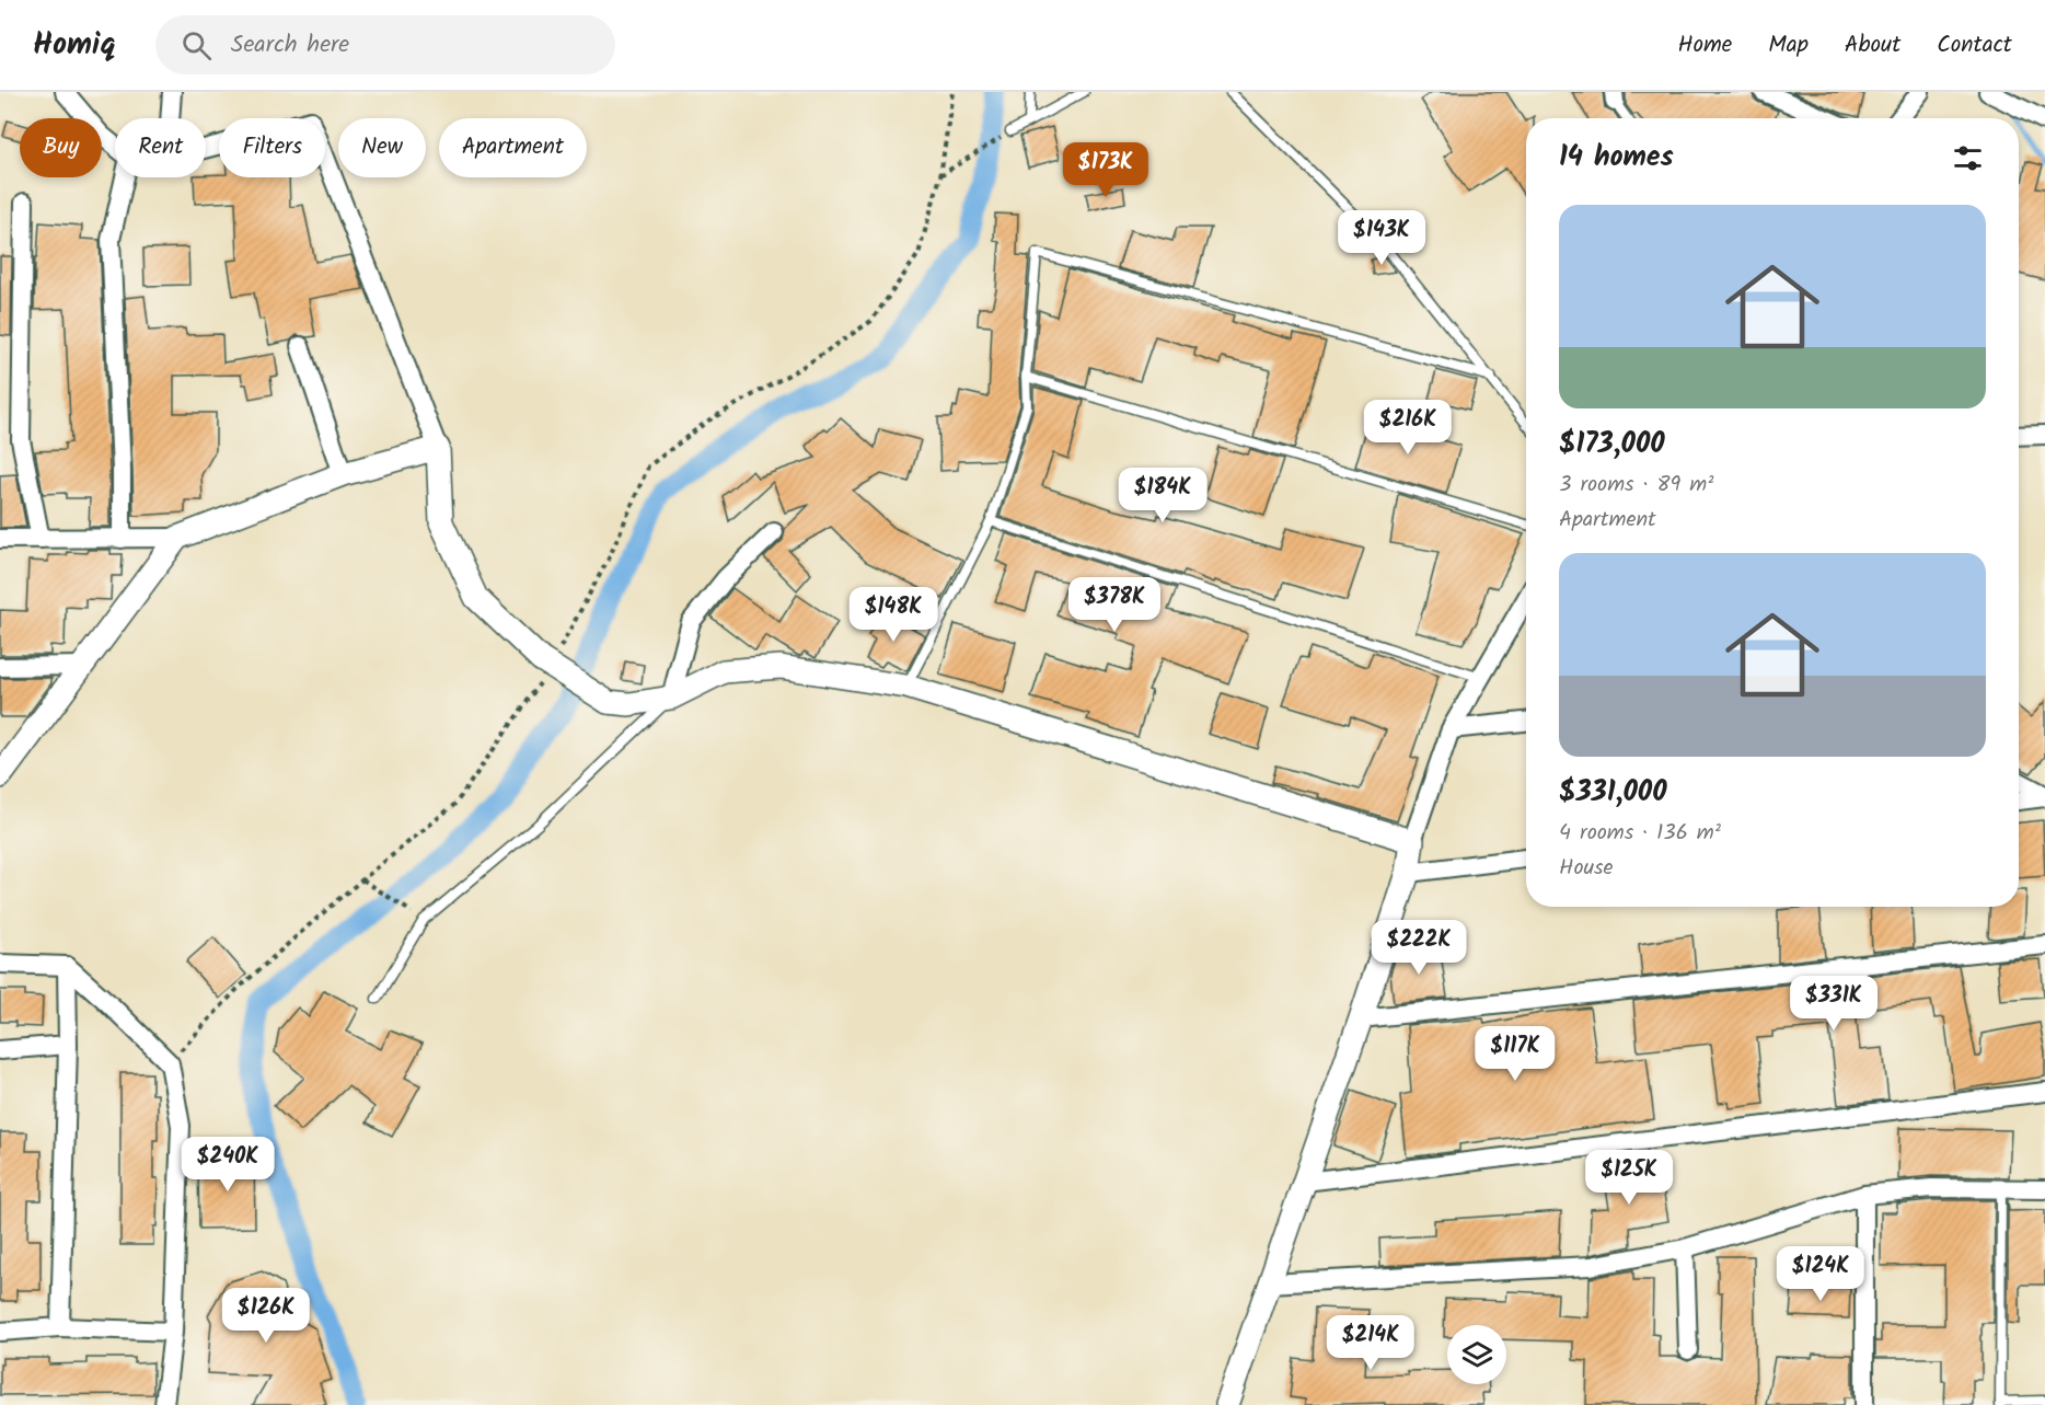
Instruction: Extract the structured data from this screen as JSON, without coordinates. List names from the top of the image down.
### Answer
{
  "page": {
    "header": "Homiq",
    "search": "Search here",
    "nav": [
      "Home",
      "Map",
      "About",
      "Contact"
    ],
    "chip": [
      "Buy",
      "Rent",
      "Filters",
      "New",
      "Apartment"
    ],
    "heading": "14 homes",
    "price": [
      "$173K",
      "$143K",
      "$216K",
      "$184K",
      "$378K",
      "$148K",
      "$222K",
      "$331K",
      "$117K",
      "$240K",
      "$125K",
      "$124K",
      "$126K",
      "$214K"
    ],
    "list": [
      {
        "name": "$173,000",
        "note": "3 rooms · 89 m² · Apartment"
      },
      {
        "name": "$331,000",
        "note": "4 rooms · 136 m² · House"
      }
    ]
  }
}
